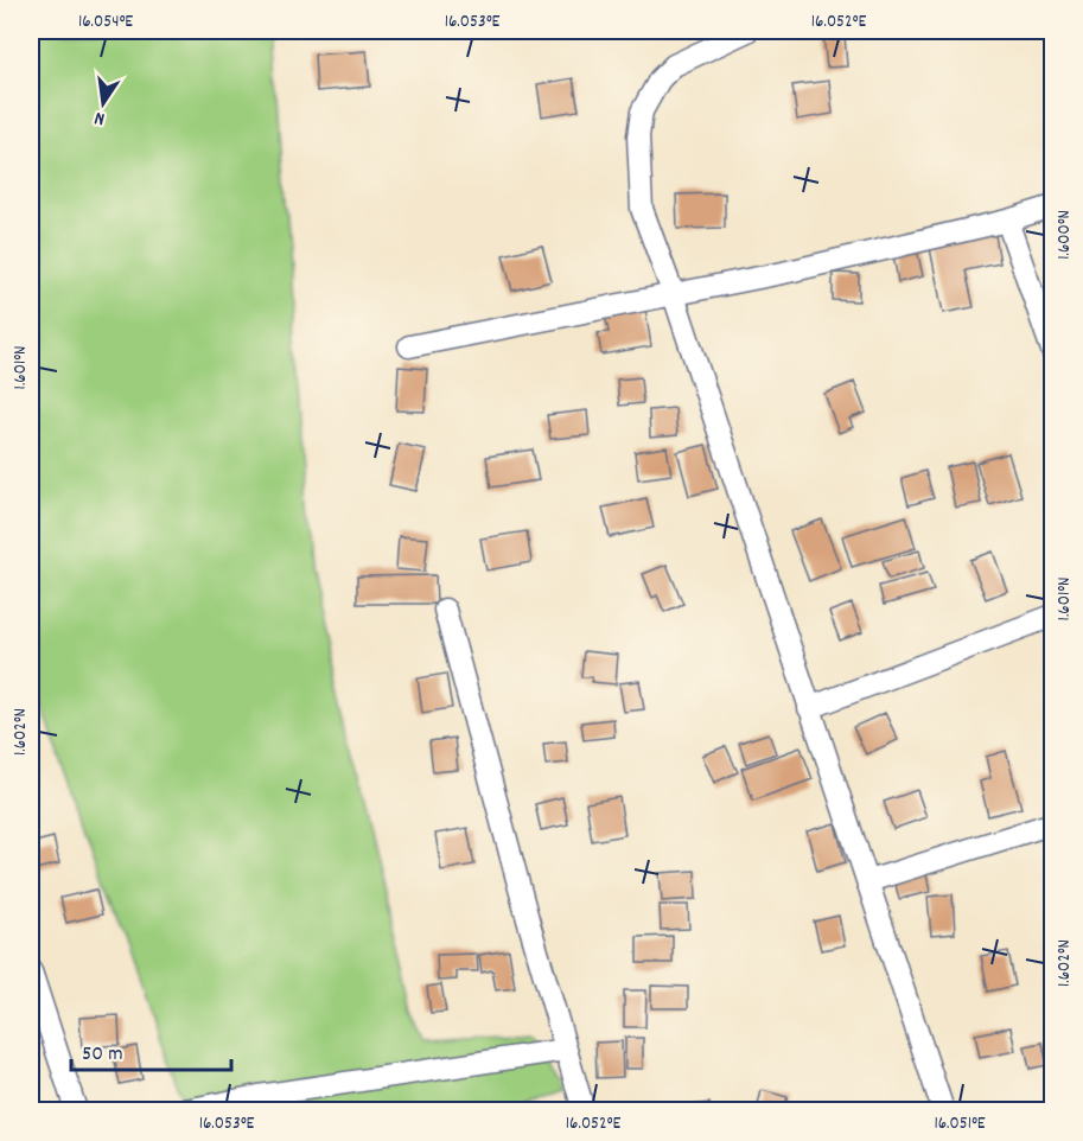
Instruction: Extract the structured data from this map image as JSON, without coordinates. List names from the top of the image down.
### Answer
{
  "scale_bar": "50 m",
  "north": "bottom",
  "coordinates": [
    "16.054°E",
    "16.053°E",
    "16.052°E",
    "1.600°N",
    "1.601°N",
    "1.602°N",
    "16.051°E"
  ]
}
